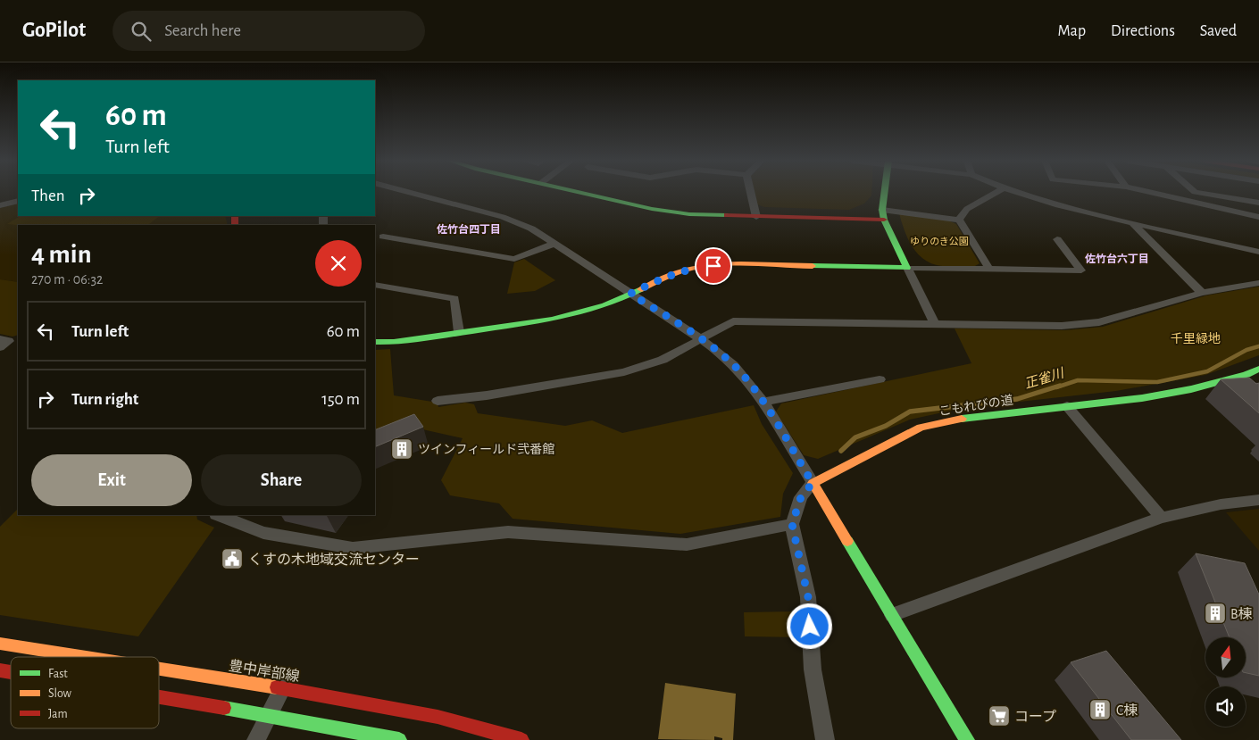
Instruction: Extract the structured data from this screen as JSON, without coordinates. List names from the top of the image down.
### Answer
{
  "streets": {
    "street": ["こもれびの道", "豊中岸部線"]
  },
  "districts": ["佐竹台四丁目", "佐竹台六丁目"],
  "water": ["正雀川"],
  "parks": ["ゆりのき公園", "千里緑地"],
  "places": {
    "building": ["ツインフィールド弐番館", "B棟", "C棟"],
    "public building": ["くすの木地域交流センター"],
    "supermarket": ["コープ"]
  },
  "legend": ["Fast", "Slow", "Jam"],
  "north": "top",
  "page": {
    "header": "GoPilot",
    "search": "Search here",
    "nav": ["Map", "Directions", "Saved"],
    "turn": ["60 m", "Turn left"],
    "then": "Then",
    "heading": ["4 min", "270 m · 06:32"],
    "list": [
      {
        "name": "Turn left",
        "value": "60 m"
      },
      {
        "name": "Turn right",
        "value": "150 m"
      }
    ],
    "buttons": ["Exit", "Share"]
  }
}
